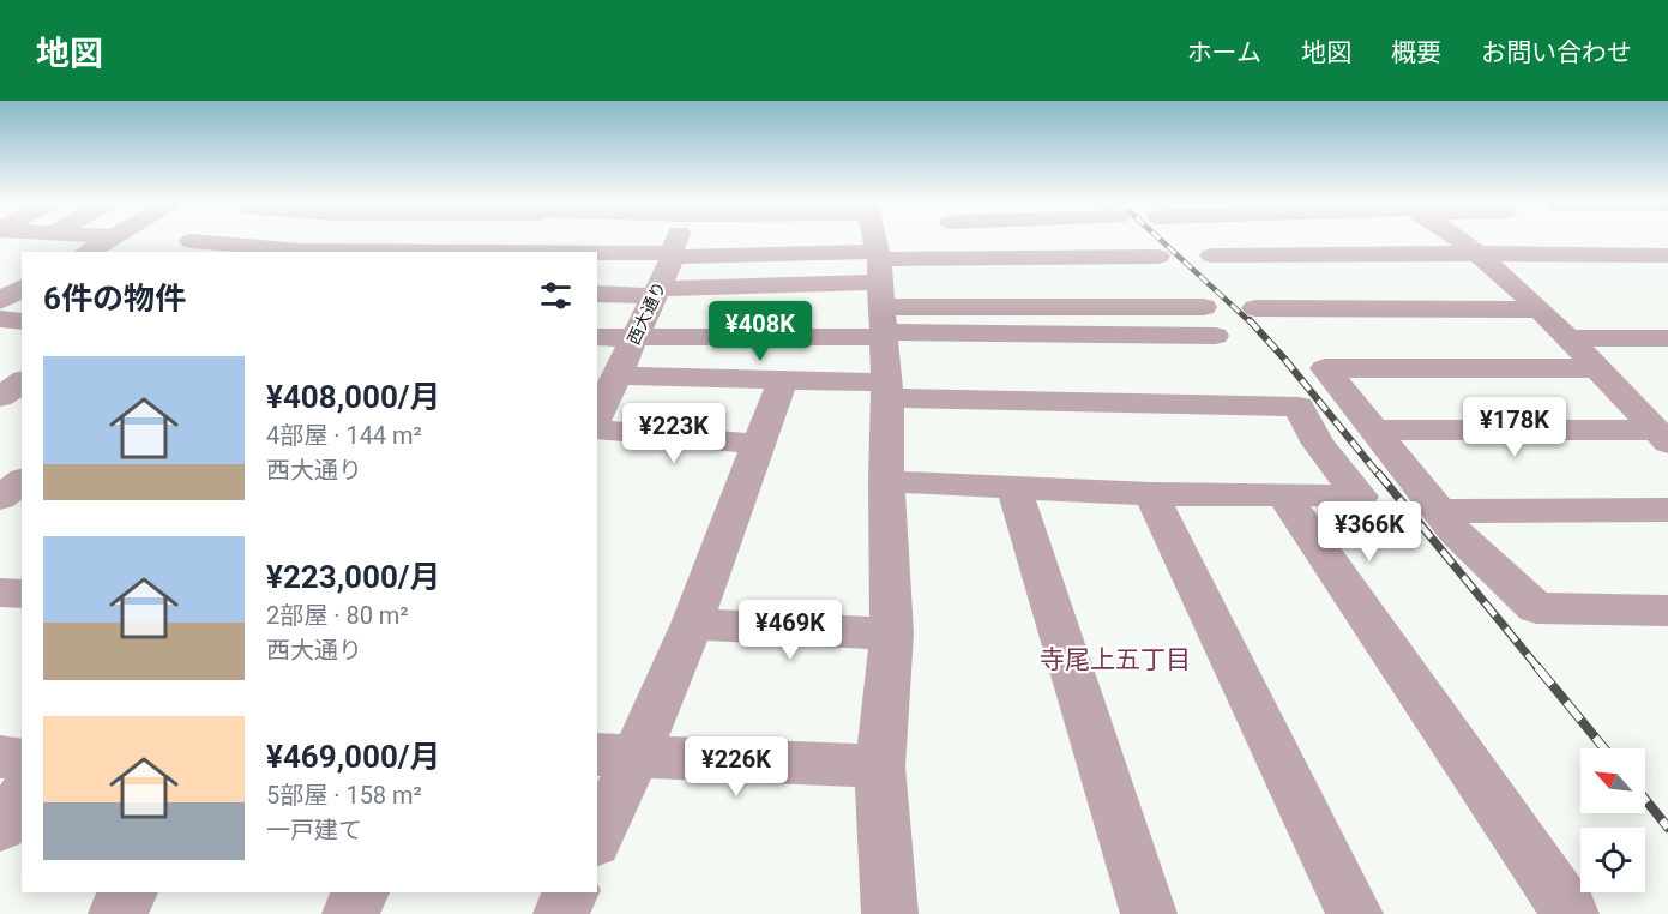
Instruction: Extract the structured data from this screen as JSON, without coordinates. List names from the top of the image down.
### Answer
{
  "streets": {
    "street": ["西大通り"]
  },
  "districts": ["寺尾上五丁目"],
  "north": "top left",
  "page": {
    "header": "地図",
    "nav": [
      "ホーム",
      "地図",
      "概要",
      "お問い合わせ"
    ],
    "heading": "6件の物件",
    "price": [
      "¥408K",
      "¥178K",
      "¥223K",
      "¥366K",
      "¥469K",
      "¥226K"
    ],
    "list": [
      {
        "name": "¥408,000/月",
        "note": "4部屋 · 144 m² · 西大通り"
      },
      {
        "name": "¥223,000/月",
        "note": "2部屋 · 80 m² · 西大通り"
      },
      {
        "name": "¥469,000/月",
        "note": "5部屋 · 158 m² · 一戸建て"
      }
    ]
  }
}
